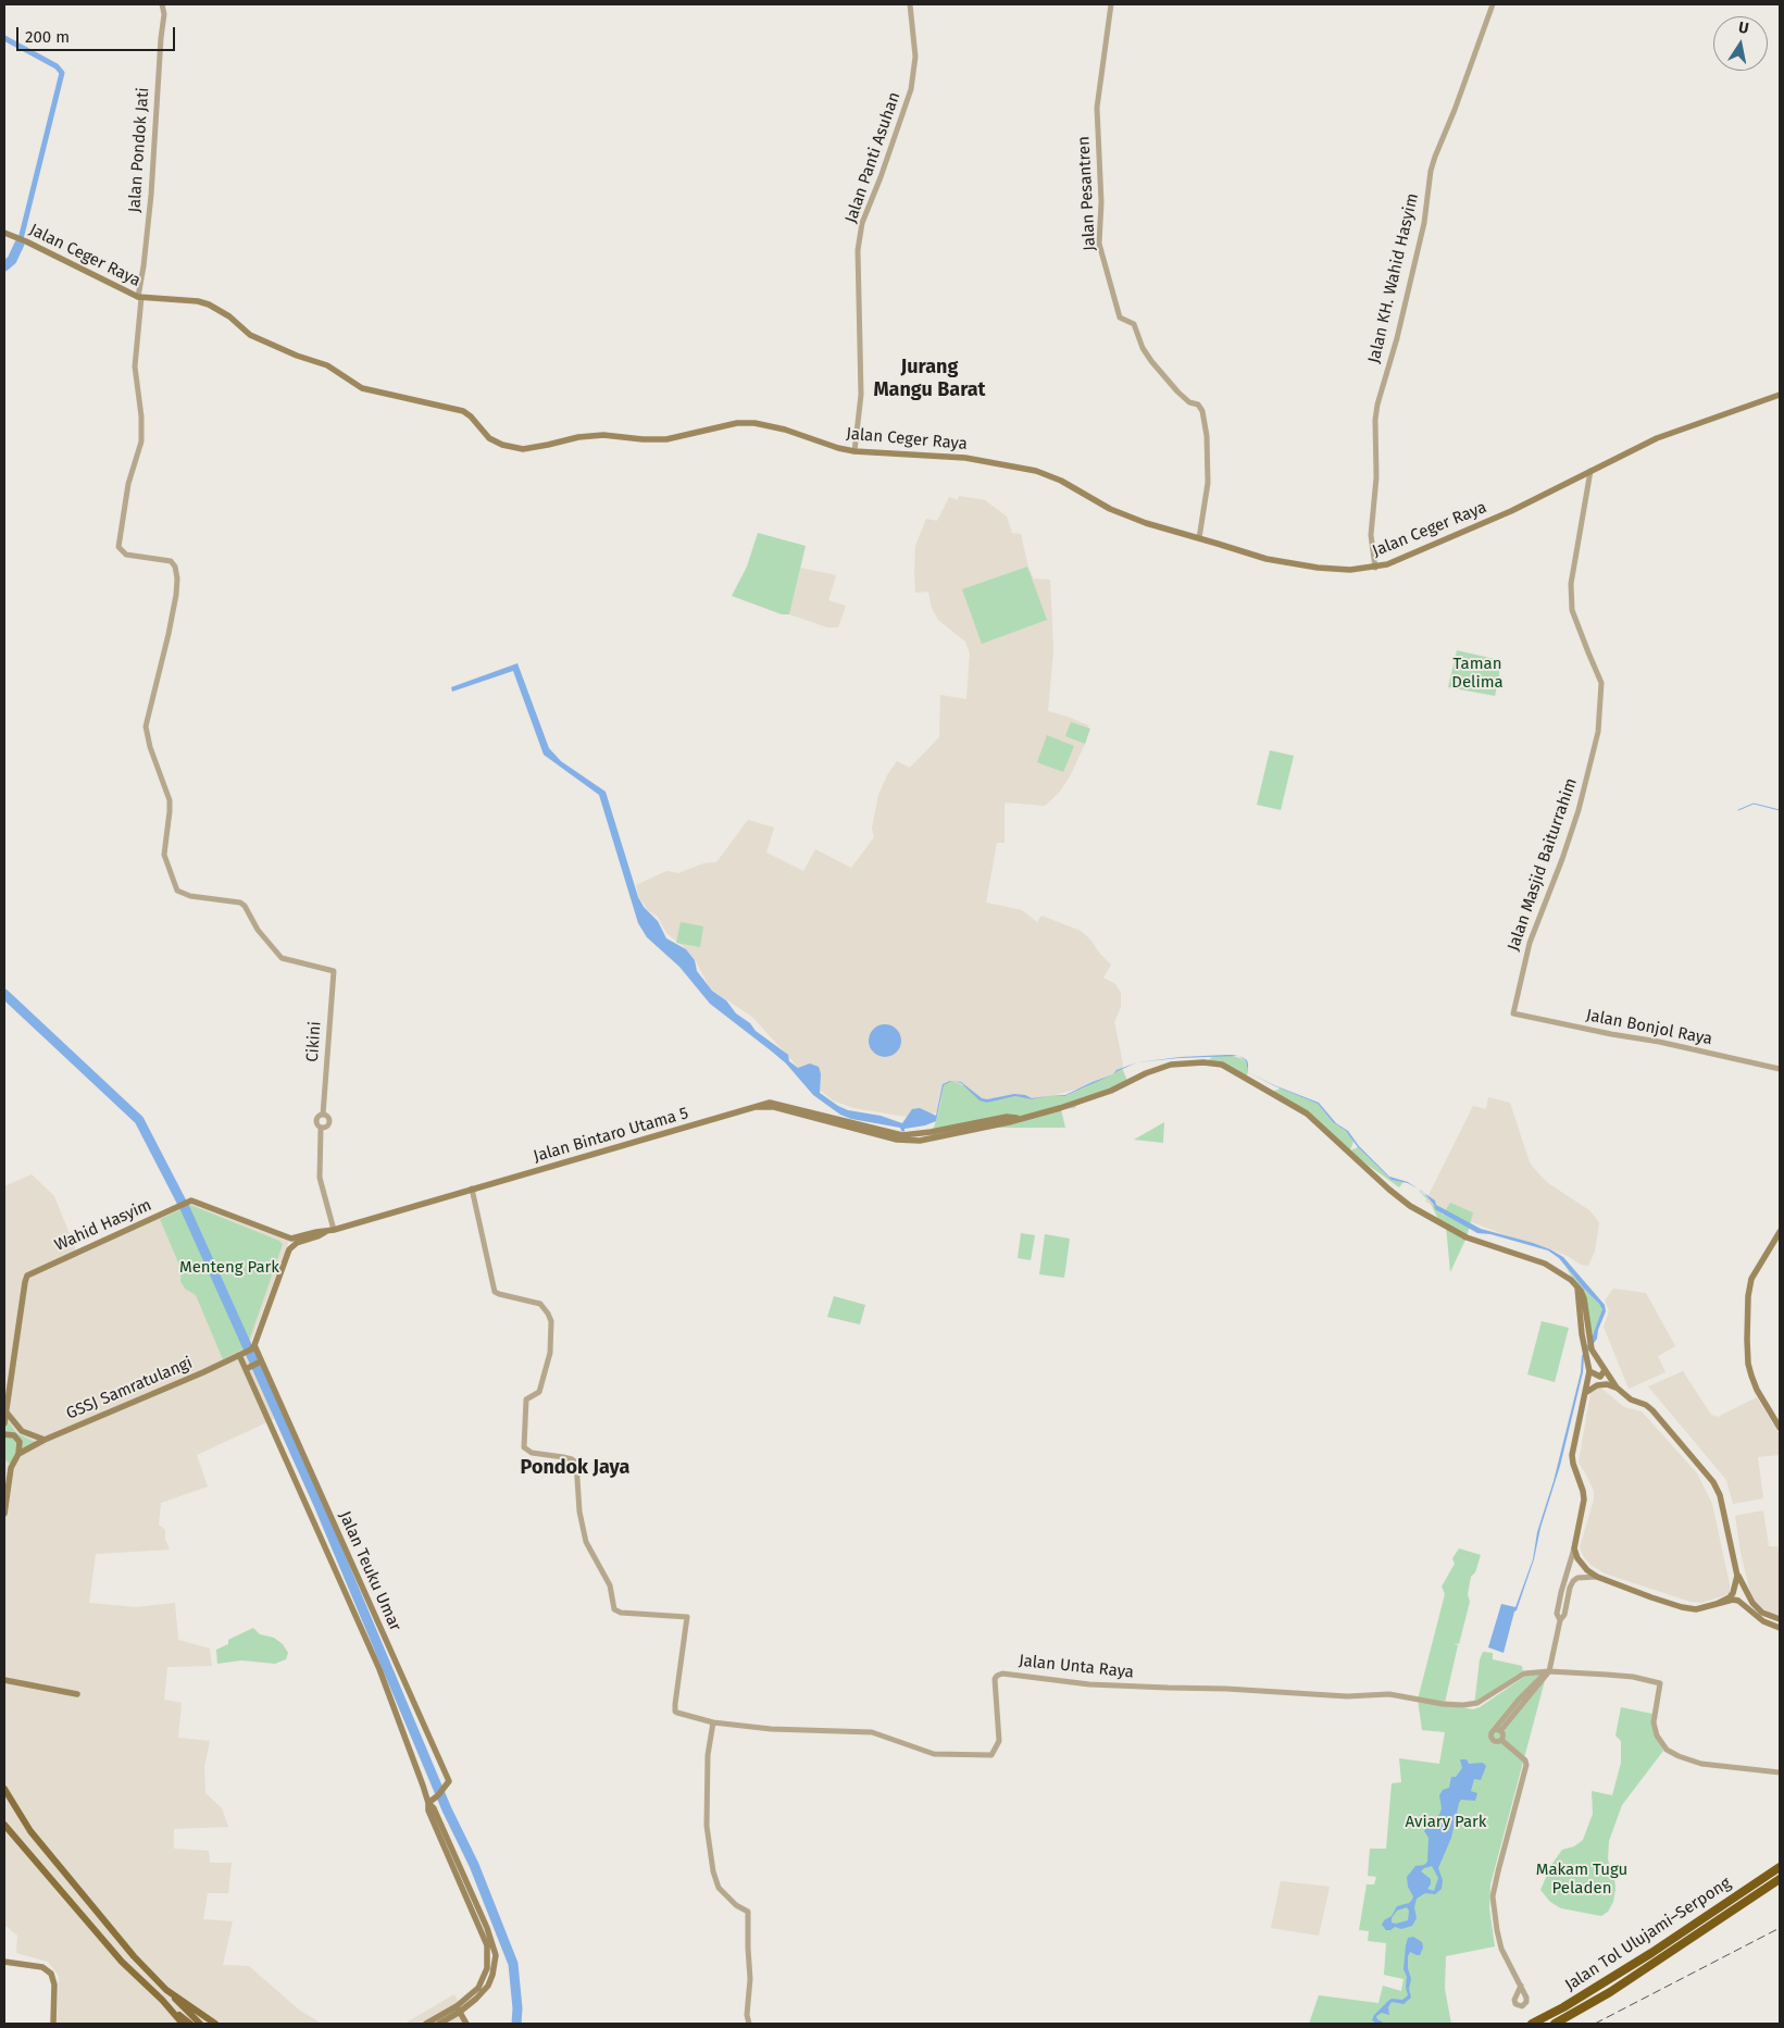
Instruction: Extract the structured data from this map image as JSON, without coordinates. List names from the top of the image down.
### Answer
{
  "streets": {
    "highway": ["Jalan Tol Ulujami–Serpong"],
    "main road": [
      "Jalan Ceger Raya",
      "Jalan Bintaro Utama 5",
      "Wahid Hasyim",
      "GSSJ Samratulangi",
      "Jalan Teuku Umar"
    ],
    "street": [
      "Jalan Pondok Jati",
      "Jalan Panti Asuhan",
      "Jalan Pesantren",
      "Jalan KH. Wahid Hasyim",
      "Jalan Masjid Baiturrahim",
      "Jalan Bonjol Raya",
      "Cikini",
      "Jalan Unta Raya"
    ]
  },
  "crossings": [
    ["Jalan Pondok Jati", "Jalan Ceger Raya"],
    ["Jalan Pondok Jati", "Cikini"],
    ["Jalan Panti Asuhan", "Jalan Ceger Raya"],
    ["Jalan Pesantren", "Jalan Ceger Raya"],
    ["Jalan Ceger Raya", "Jalan KH. Wahid Hasyim"],
    ["Jalan Ceger Raya", "Jalan Masjid Baiturrahim"],
    ["Jalan Masjid Baiturrahim", "Jalan Bonjol Raya"],
    ["Jalan Bintaro Utama 5", "Jalan Unta Raya"],
    ["GSSJ Samratulangi", "Jalan Teuku Umar"]
  ],
  "districts": ["Jurang Mangu Barat", "Pondok Jaya"],
  "parks": [
    "Taman Delima",
    "Menteng Park",
    "Aviary Park",
    "Makam Tugu Peladen"
  ],
  "scale_bar": "200 m",
  "north": "top"
}
